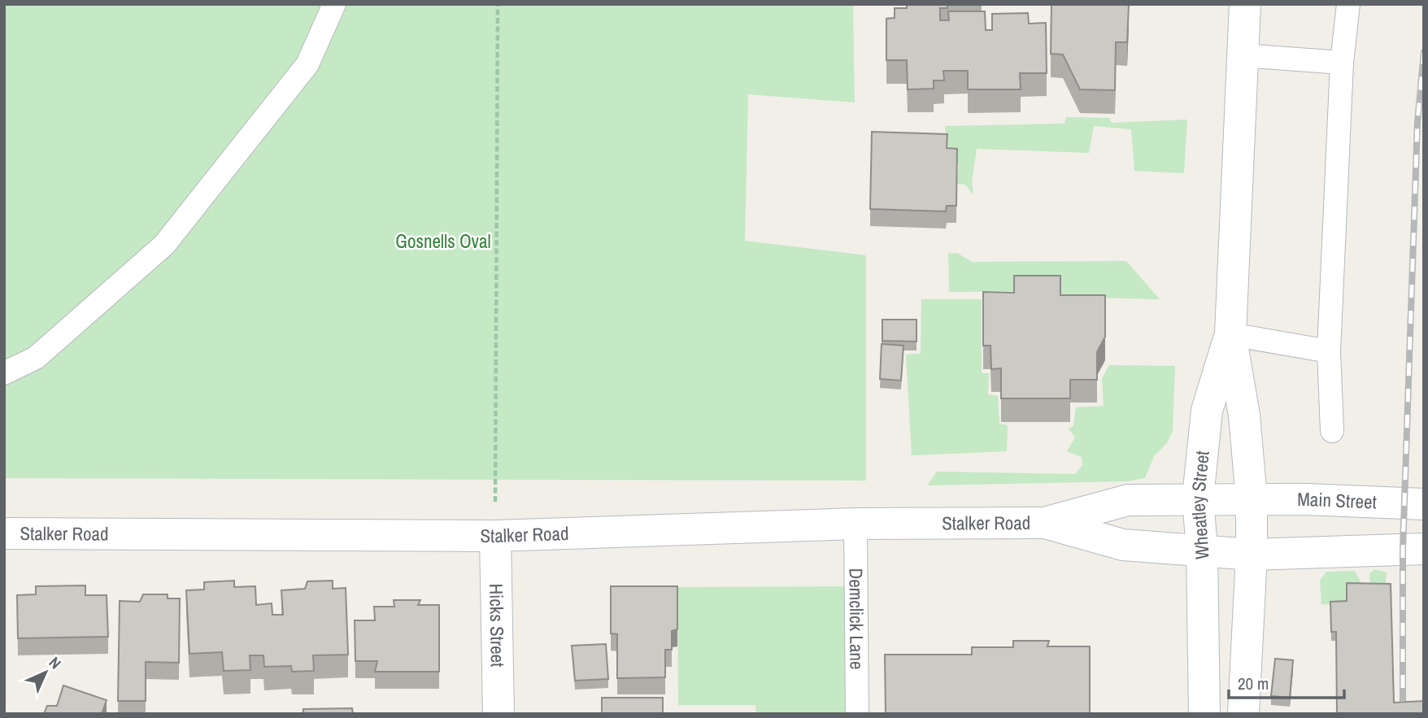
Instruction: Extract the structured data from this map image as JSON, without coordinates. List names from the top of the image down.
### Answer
{
  "streets": {
    "main road": [
      "Main Street",
      "Wheatley Street",
      "Stalker Road",
      "Hicks Street"
    ],
    "lane": ["Demclick Lane"]
  },
  "crossings": [
    ["Main Street", "Wheatley Street"],
    ["Main Street", "Stalker Road"],
    ["Wheatley Street", "Stalker Road"],
    ["Stalker Road", "Demclick Lane"],
    ["Stalker Road", "Hicks Street"]
  ],
  "parks": ["Gosnells Oval"],
  "scale_bar": "20 m",
  "north": "top right"
}
